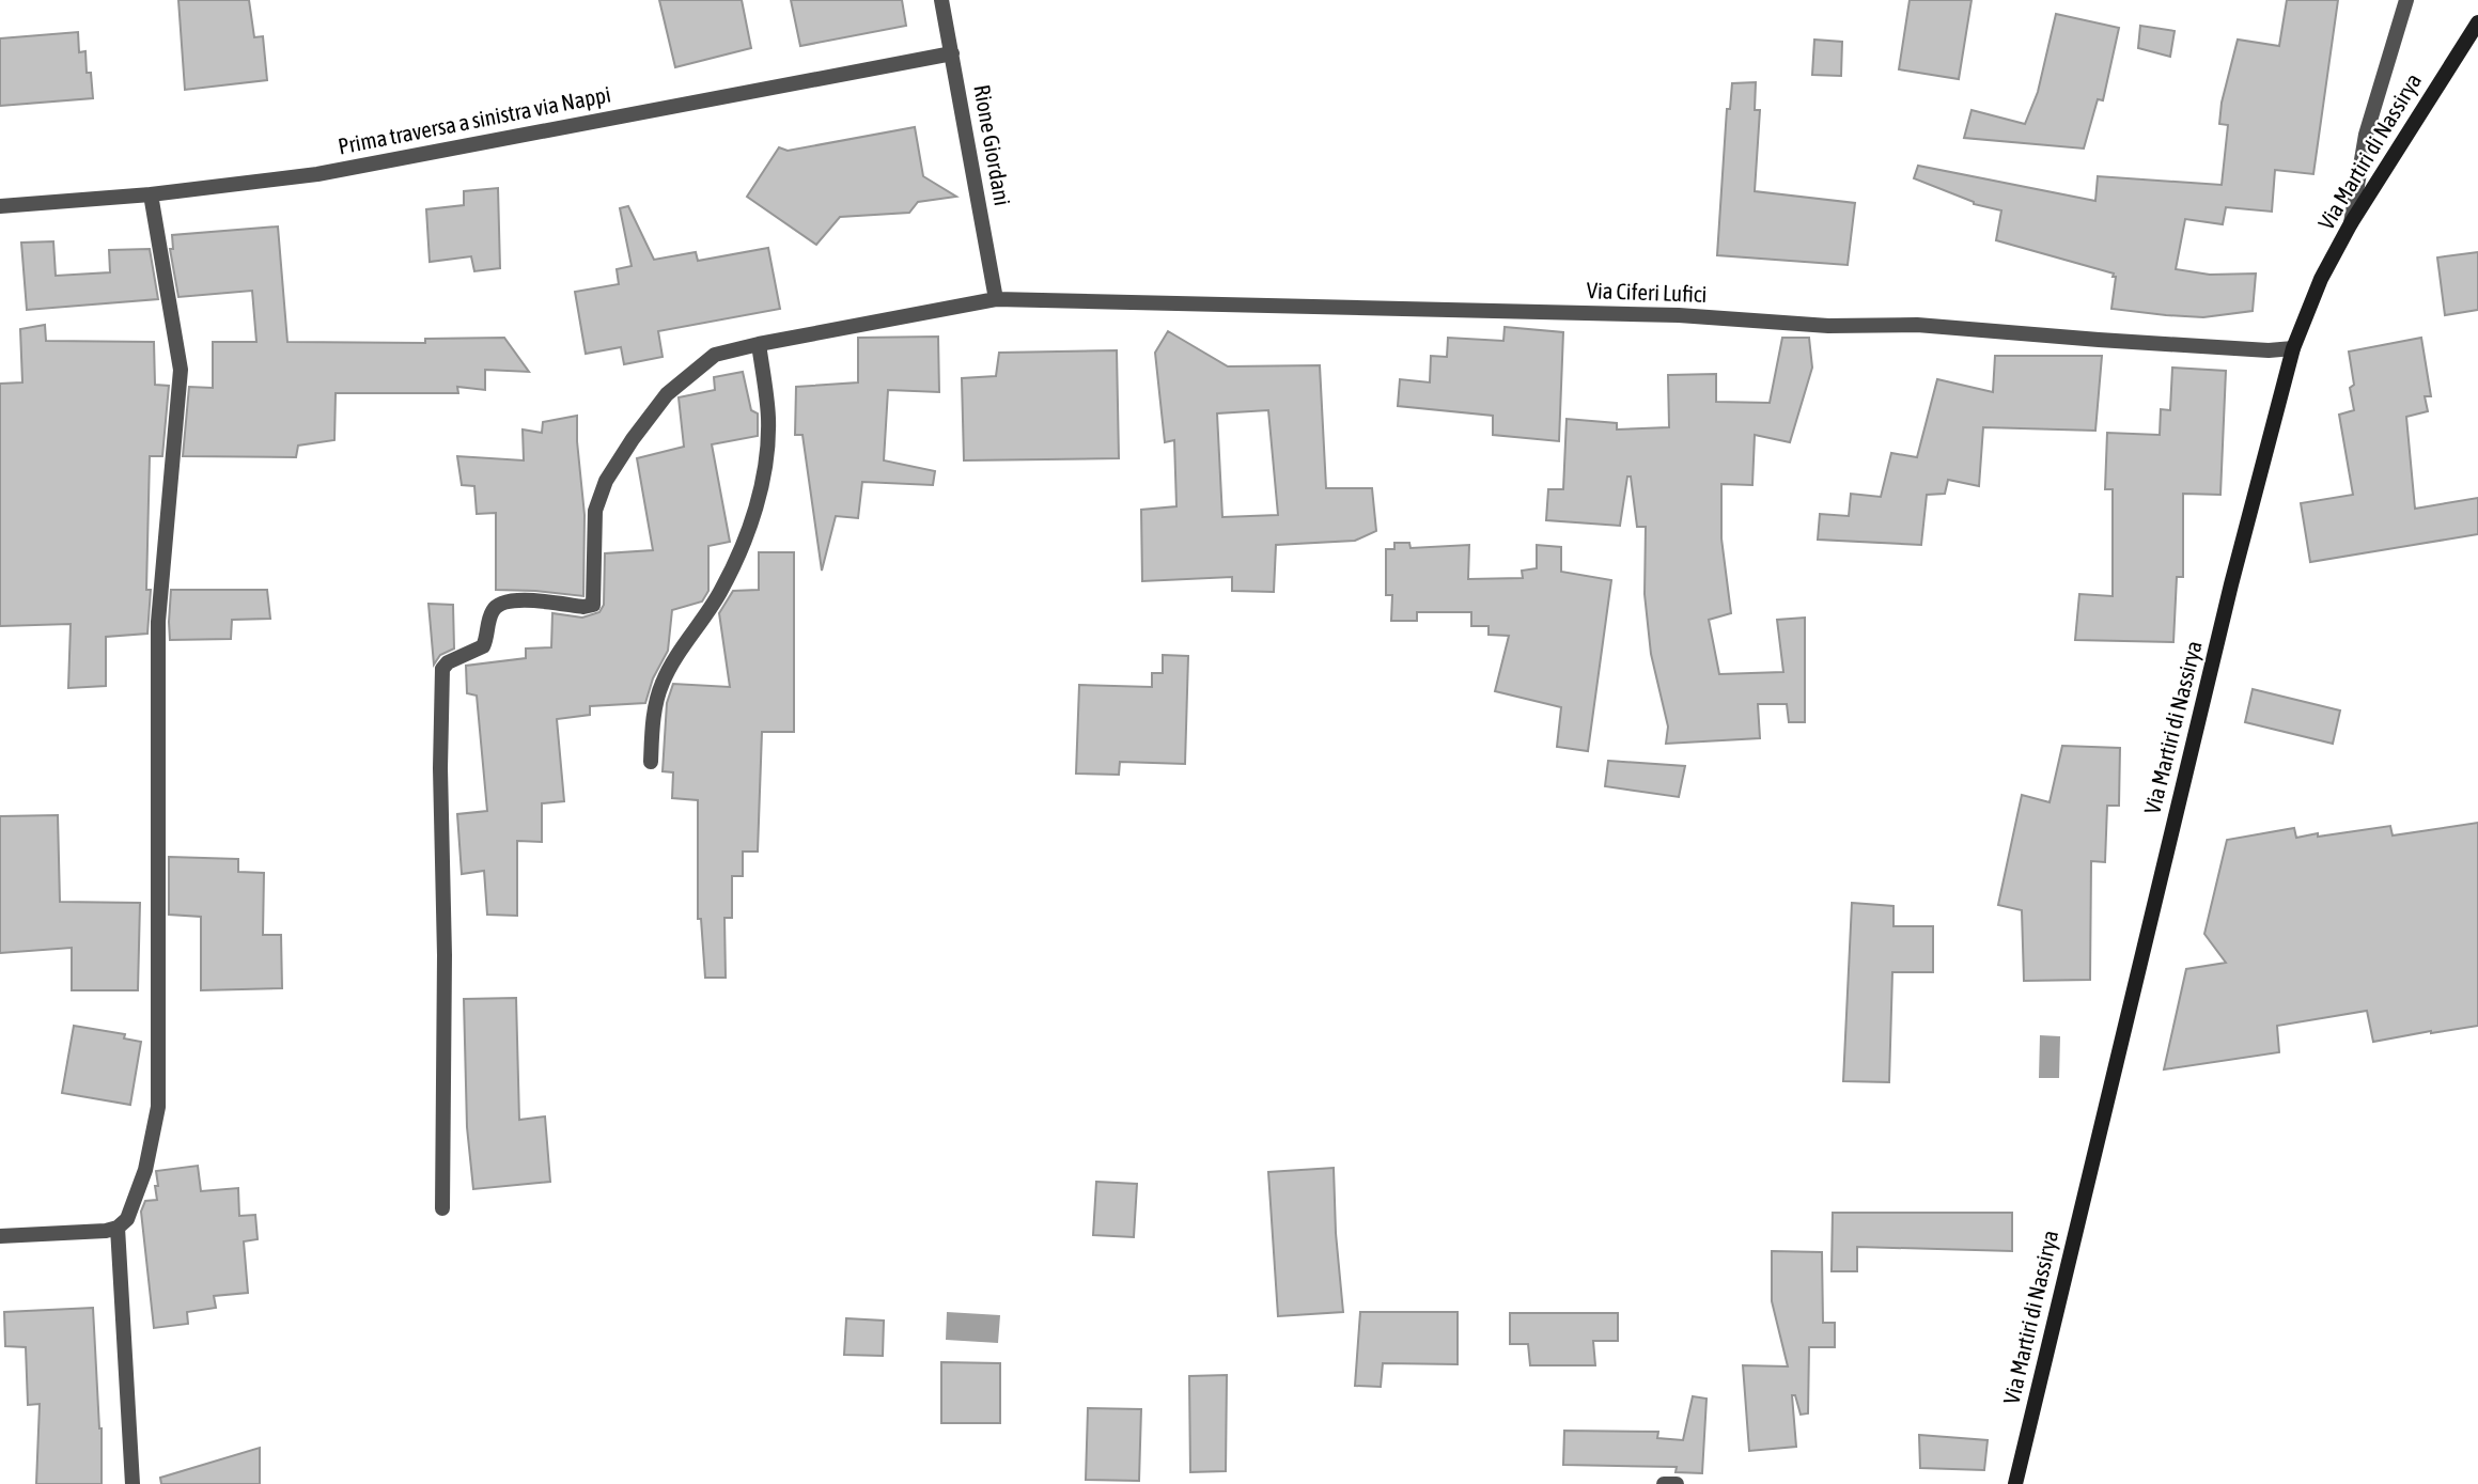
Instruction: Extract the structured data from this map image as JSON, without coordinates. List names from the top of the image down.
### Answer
{
  "streets": {
    "street": [
      "Prima traversa a sinistra via Nappi",
      "Rione Giordani",
      "Via Martiri di Nassirya",
      "Via Ciferi Lufici"
    ]
  },
  "crossings": [
    ["Prima traversa a sinistra via Nappi", "Rione Giordani"],
    ["Rione Giordani", "Via Ciferi Lufici"],
    ["Via Martiri di Nassirya", "Via Ciferi Lufici"]
  ]
}
